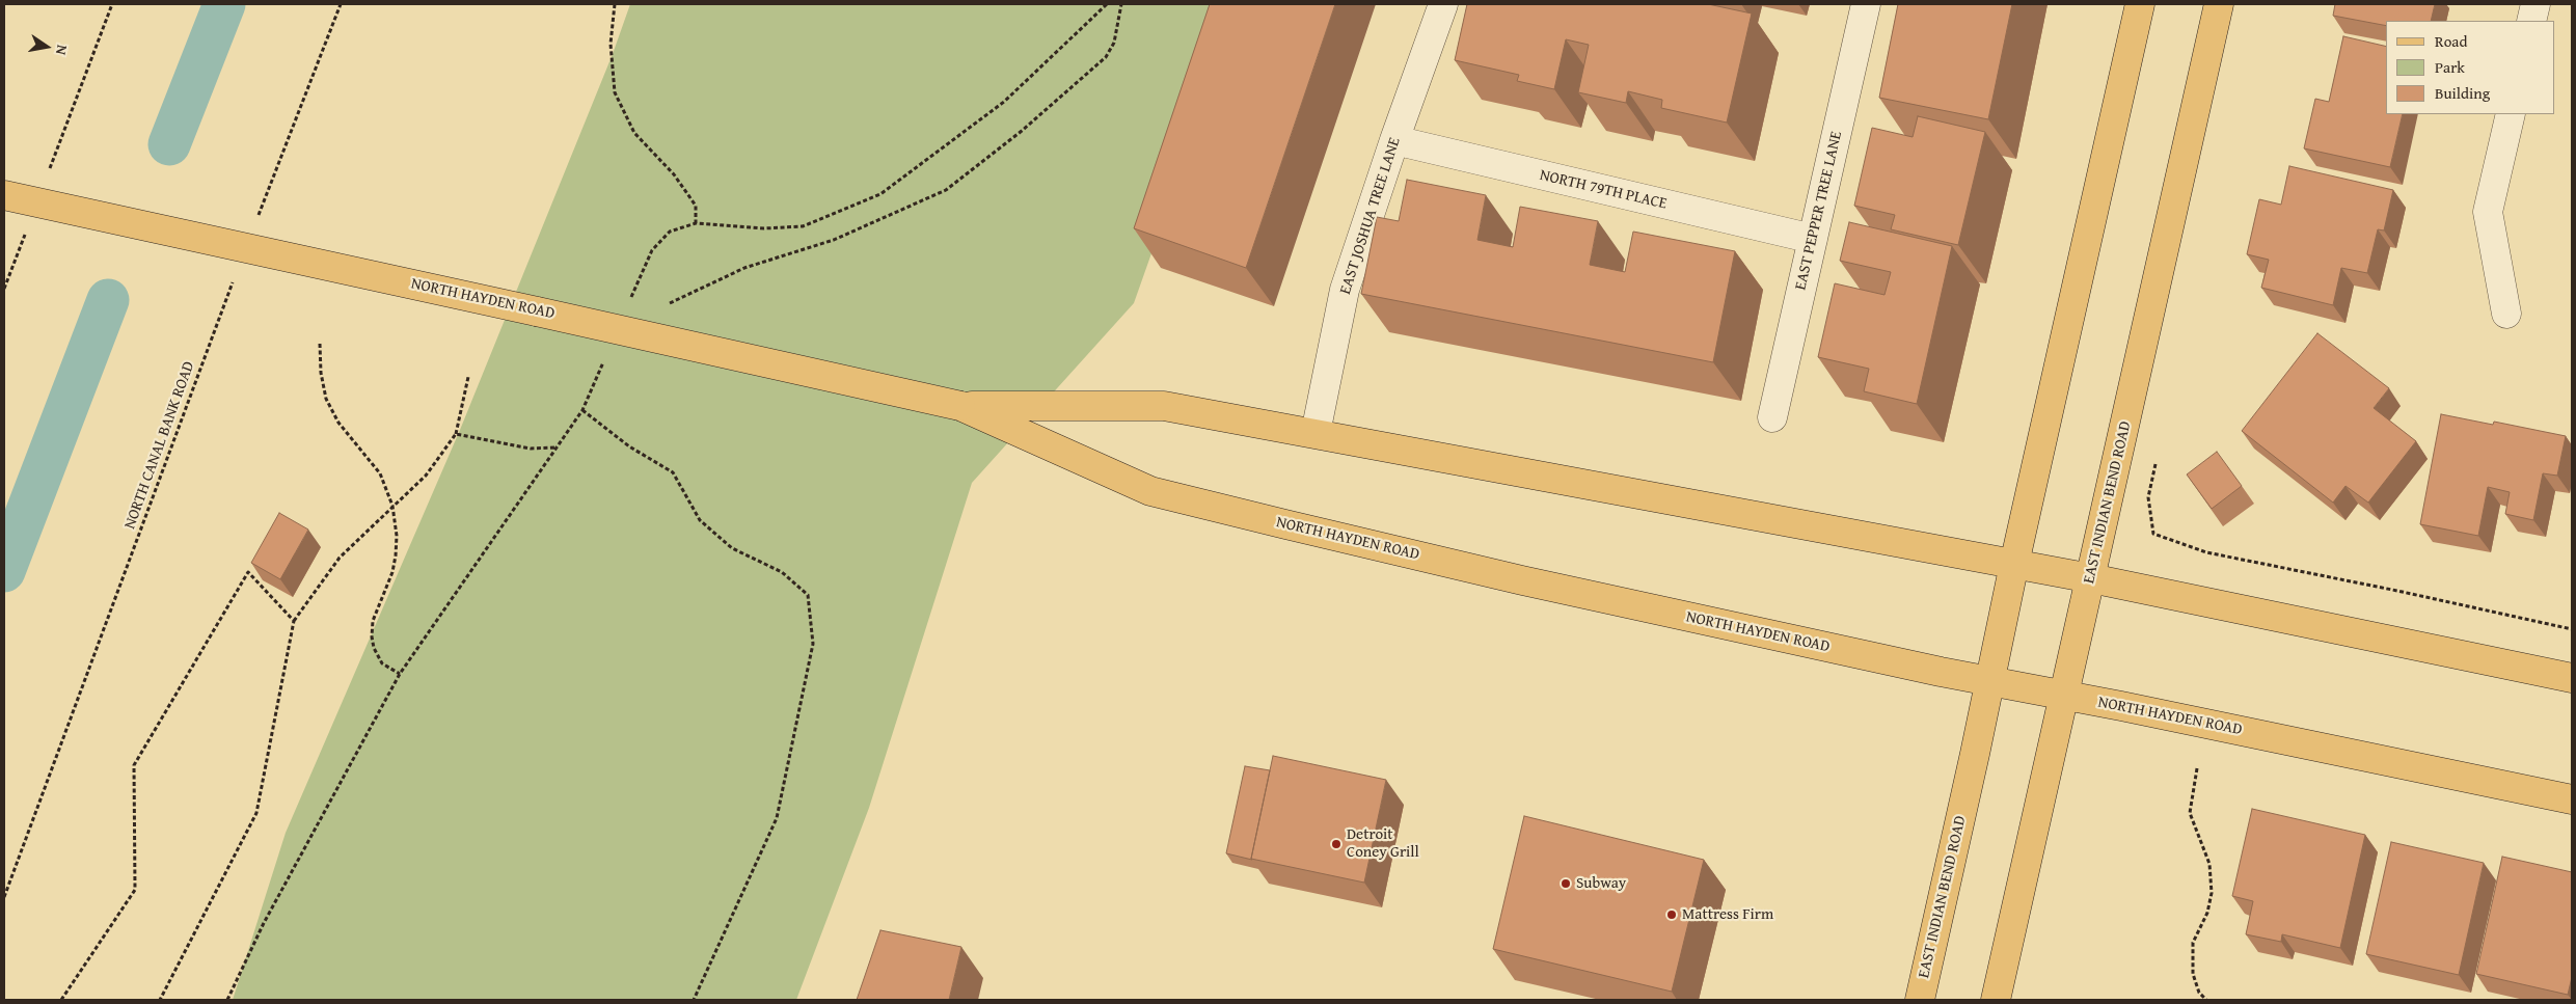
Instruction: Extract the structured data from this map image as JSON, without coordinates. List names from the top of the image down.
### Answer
{
  "streets": {
    "main road": ["NORTH HAYDEN ROAD", "EAST INDIAN BEND ROAD"],
    "street": ["NORTH 79TH PLACE", "EAST PEPPER TREE LANE", "EAST JOSHUA TREE LANE"],
    "path": ["NORTH CANAL BANK ROAD"]
  },
  "crossings": [
    ["NORTH 79TH PLACE", "EAST PEPPER TREE LANE"],
    ["NORTH 79TH PLACE", "EAST JOSHUA TREE LANE"],
    ["EAST JOSHUA TREE LANE", "NORTH HAYDEN ROAD"],
    ["NORTH HAYDEN ROAD", "NORTH CANAL BANK ROAD"],
    ["NORTH HAYDEN ROAD", "EAST INDIAN BEND ROAD"]
  ],
  "places": ["Detroit Coney Grill", "Subway", "Mattress Firm"],
  "legend": ["Road", "Park", "Building"],
  "north": "right"
}
